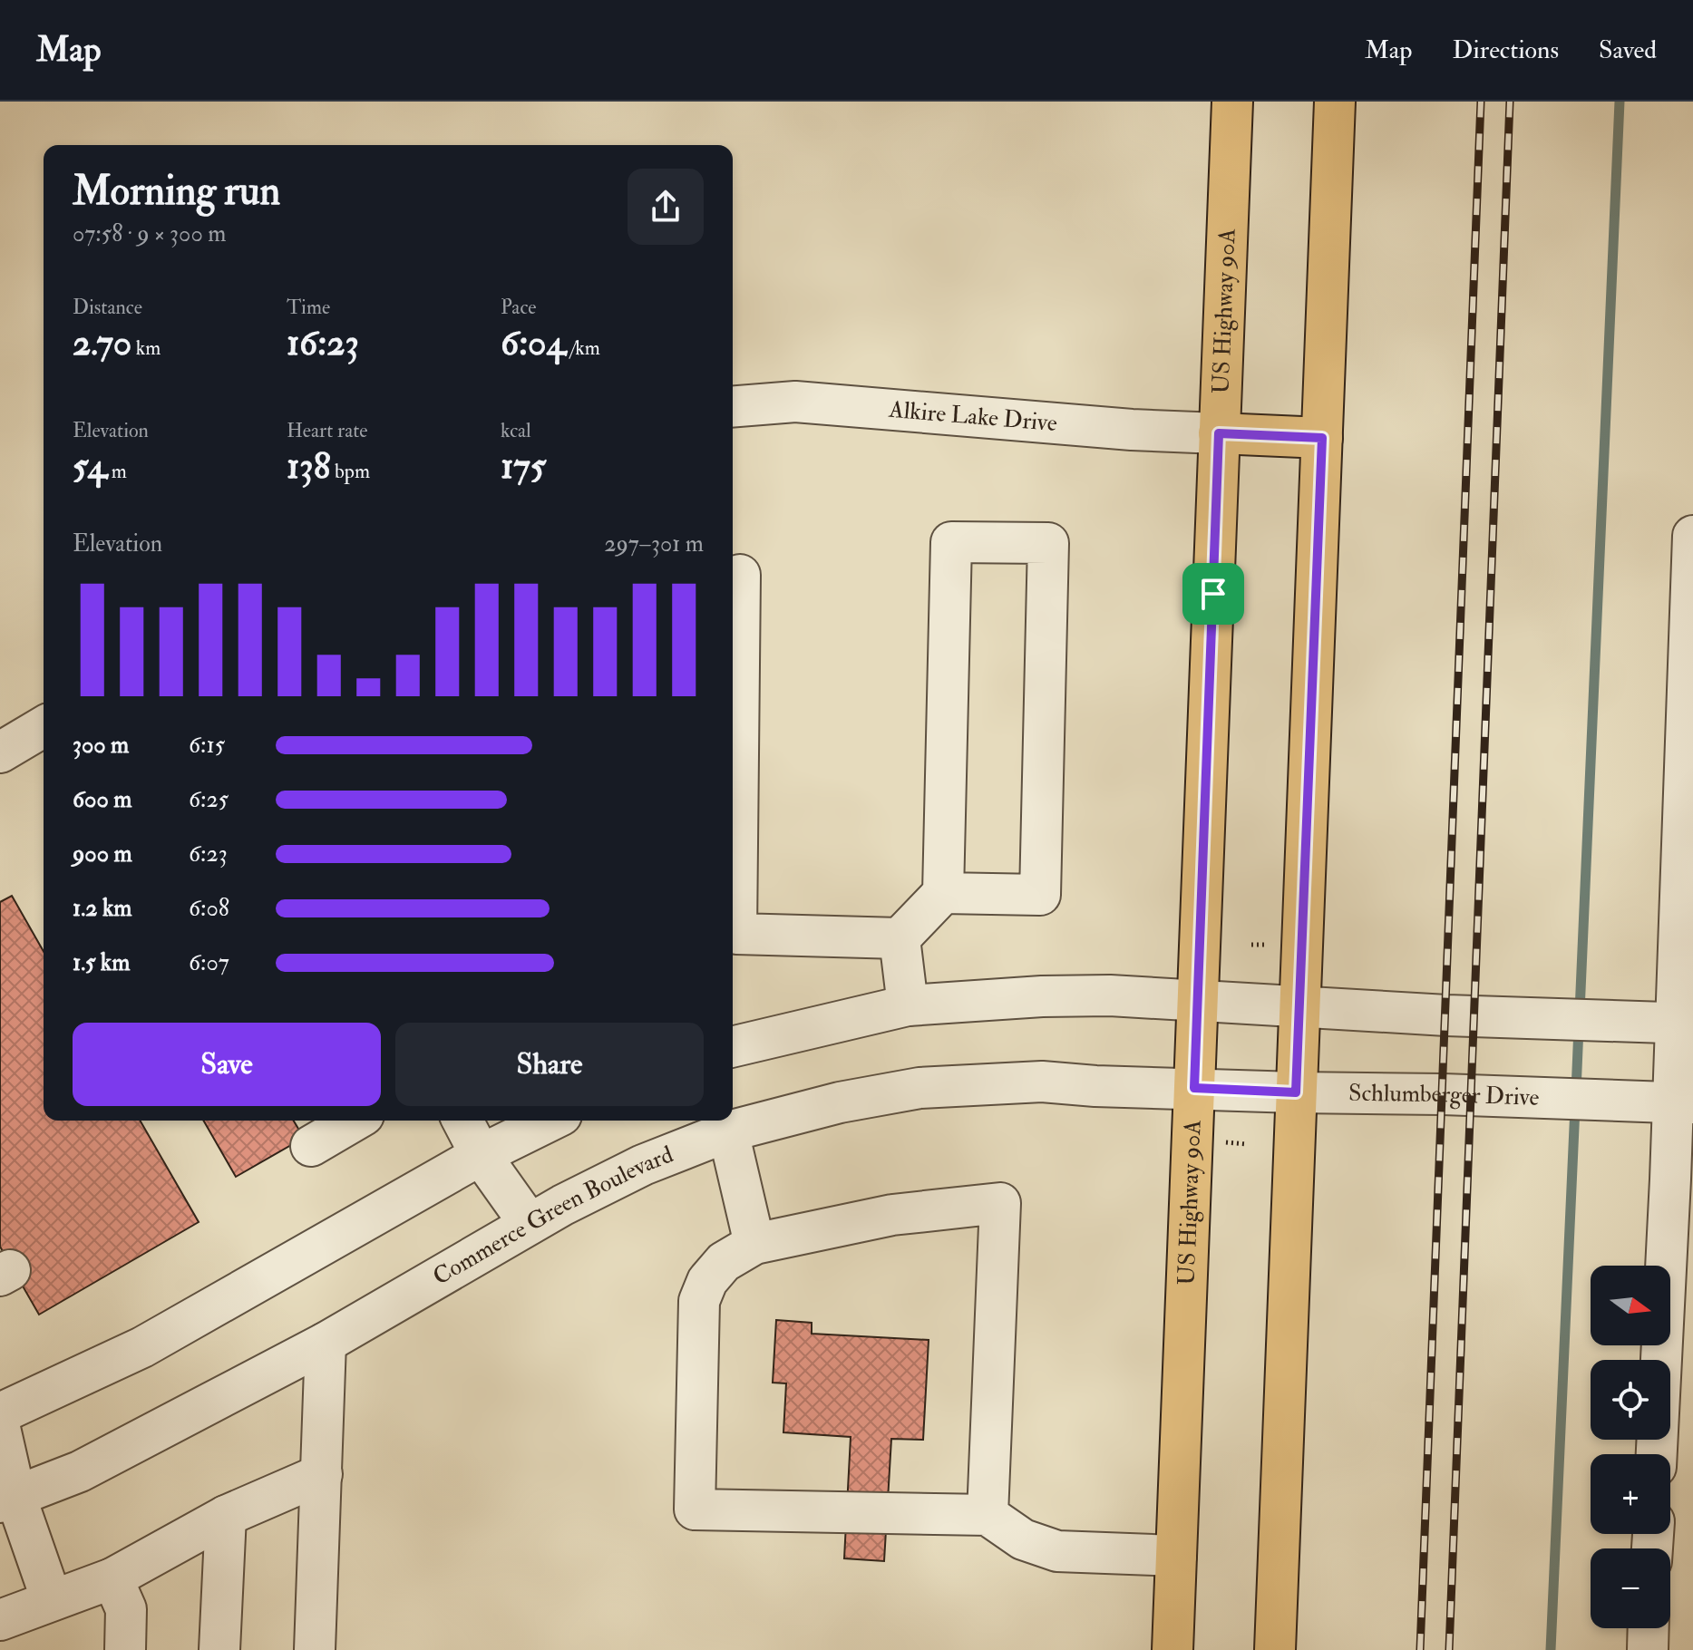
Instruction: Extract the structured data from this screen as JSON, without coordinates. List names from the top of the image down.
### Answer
{
  "streets": {
    "main road": ["US Highway 90A"],
    "street": ["Alkire Lake Drive", "Schlumberger Drive", "Commerce Green Boulevard"]
  },
  "crossings": [
    ["US Highway 90A", "Alkire Lake Drive"],
    ["US Highway 90A", "Schlumberger Drive"],
    ["US Highway 90A", "Commerce Green Boulevard"],
    ["Schlumberger Drive", "Commerce Green Boulevard"]
  ],
  "north": "right",
  "page": {
    "header": "Map",
    "nav": ["Map", "Directions", "Saved"],
    "heading": ["Morning run", "07:58 · 9 × 300 m"],
    "stats": [
      ["Distance", "2.70 km"],
      ["Time", "16:23"],
      ["Pace", "6:04 /km"],
      ["Elevation", "54 m"],
      ["Heart rate", "138 bpm"],
      ["kcal", "175"]
    ],
    "chart": ["Elevation", "297–301 m"],
    "list": [
      {
        "name": "300 m",
        "note": "6:15"
      },
      {
        "name": "600 m",
        "note": "6:25"
      },
      {
        "name": "900 m",
        "note": "6:23"
      },
      {
        "name": "1.2 km",
        "note": "6:08"
      },
      {
        "name": "1.5 km",
        "note": "6:07"
      }
    ],
    "buttons": ["Save", "Share"],
    "map_buttons": ["+", "−"]
  }
}
